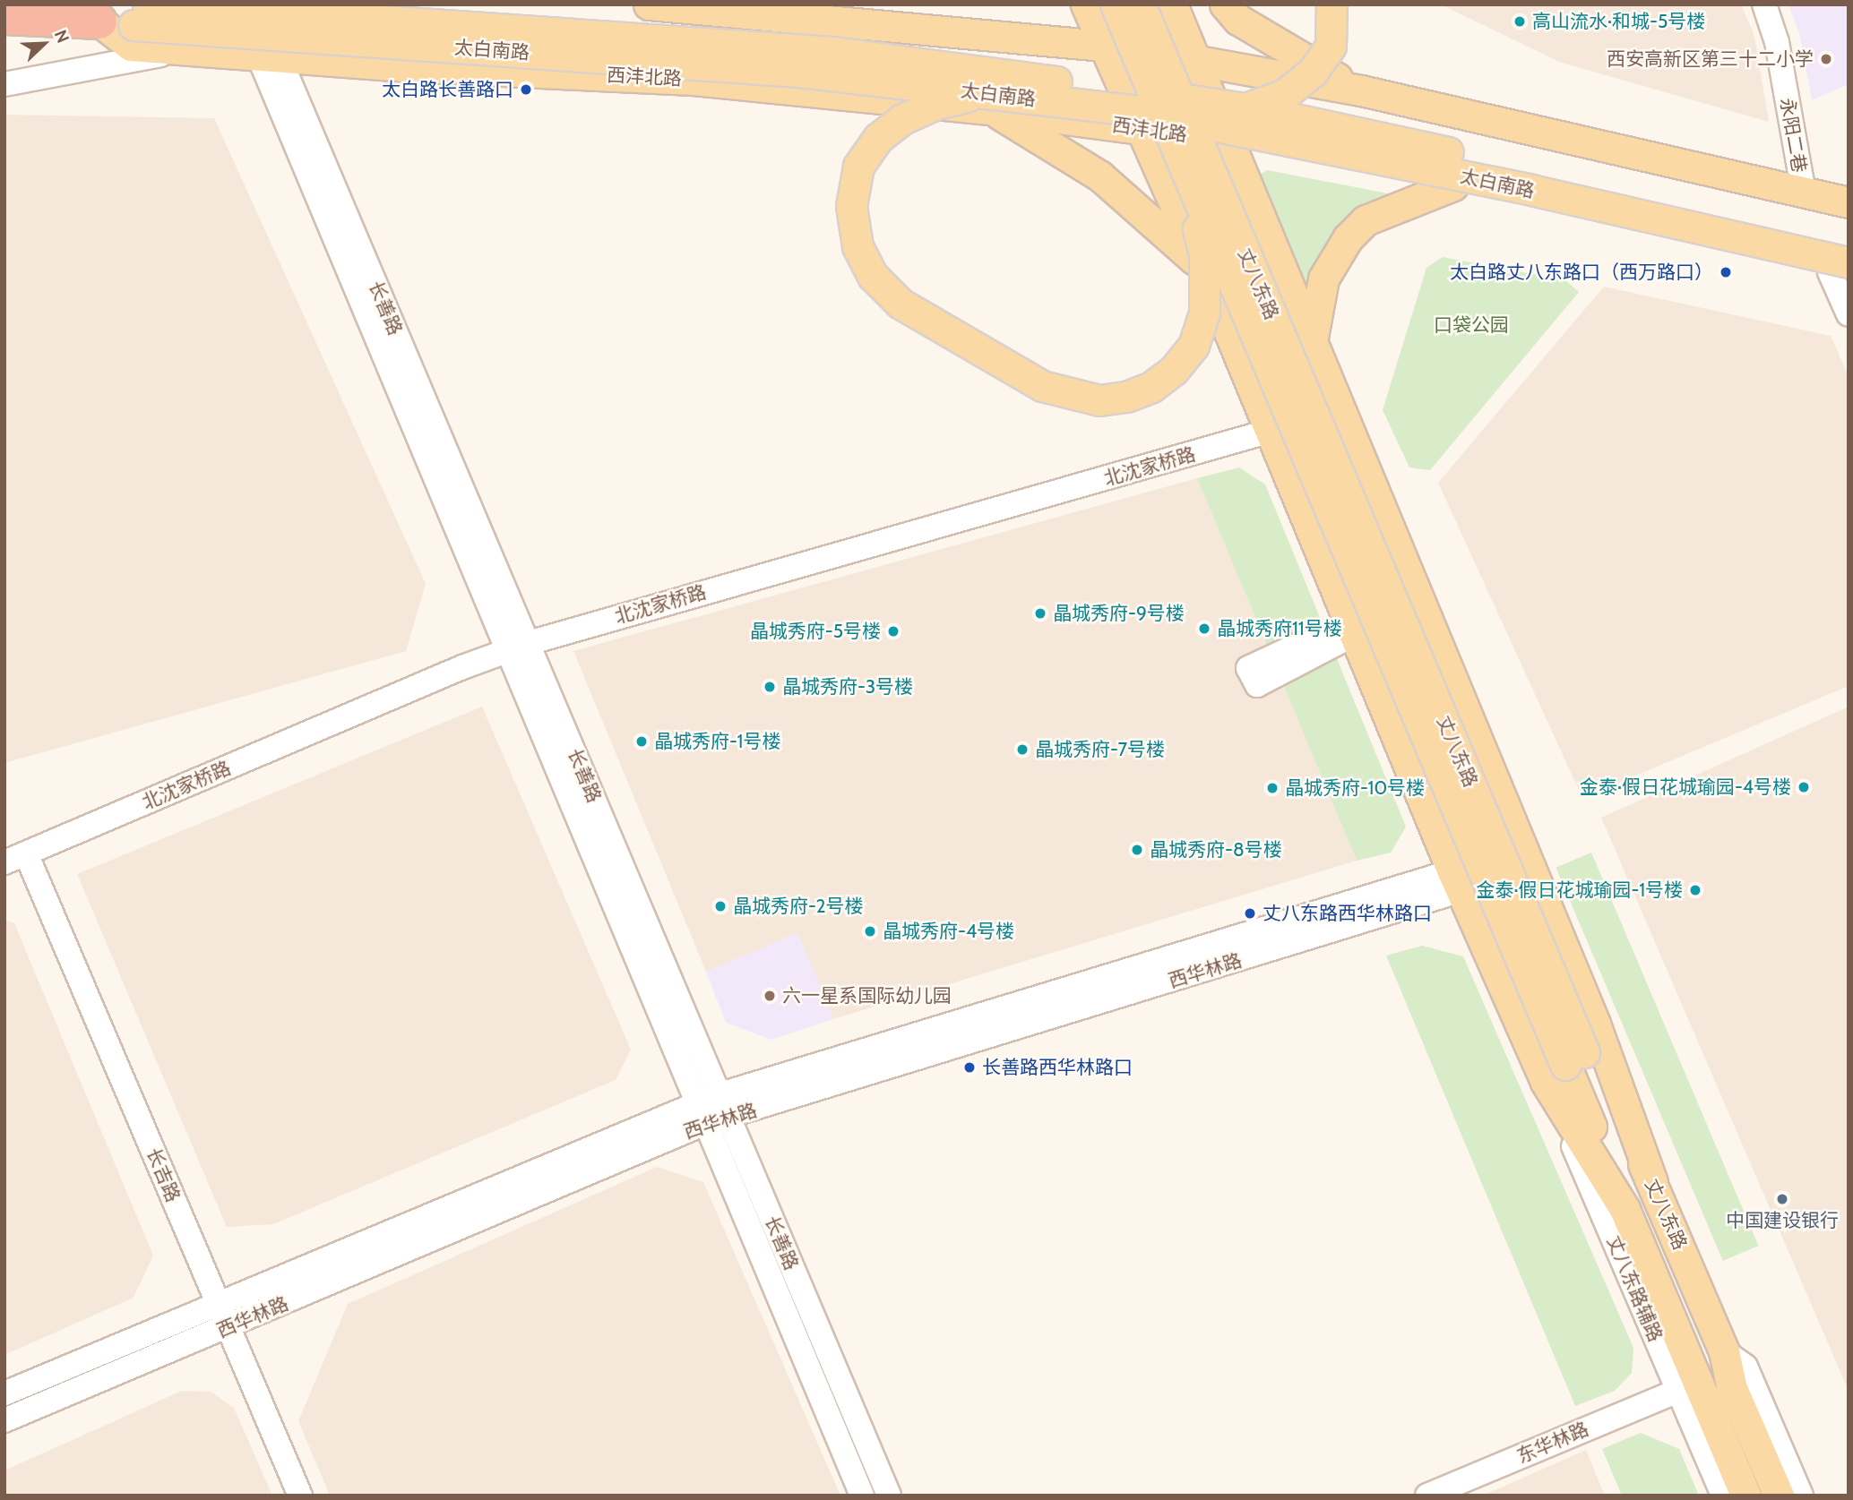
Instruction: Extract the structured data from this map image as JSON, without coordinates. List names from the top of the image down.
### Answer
{
  "streets": {
    "main road": ["太白南路", "西沣北路", "丈八东路"],
    "street": [
      "永阳二巷",
      "长善路",
      "北沈家桥路",
      "西华林路",
      "长吉路",
      "丈八东路辅路",
      "东华林路"
    ]
  },
  "crossings": [
    ["太白南路", "西沣北路"],
    ["西沣北路", "丈八东路"],
    ["西沣北路", "长善路"],
    ["丈八东路", "北沈家桥路"],
    ["丈八东路", "西华林路"],
    ["丈八东路", "丈八东路辅路"],
    ["丈八东路", "东华林路"],
    ["长善路", "北沈家桥路"],
    ["长善路", "西华林路"],
    ["北沈家桥路", "长吉路"],
    ["西华林路", "长吉路"],
    ["丈八东路辅路", "东华林路"]
  ],
  "parks": ["口袋公园"],
  "places": [
    "高山流水·和城-5号楼",
    "西安高新区第三十二小学",
    "太白路长善路口",
    "太白路丈八东路口（西万路口）",
    "晶城秀府-9号楼",
    "晶城秀府11号楼",
    "晶城秀府-5号楼",
    "晶城秀府-3号楼",
    "晶城秀府-1号楼",
    "晶城秀府-7号楼",
    "金泰·假日花城瑜园-4号楼",
    "晶城秀府-10号楼",
    "晶城秀府-8号楼",
    "金泰·假日花城瑜园-1号楼",
    "晶城秀府-2号楼",
    "丈八东路西华林路口",
    "晶城秀府-4号楼",
    "六一星系国际幼儿园",
    "长善路西华林路口",
    "中国建设银行"
  ],
  "north": "top right"
}
